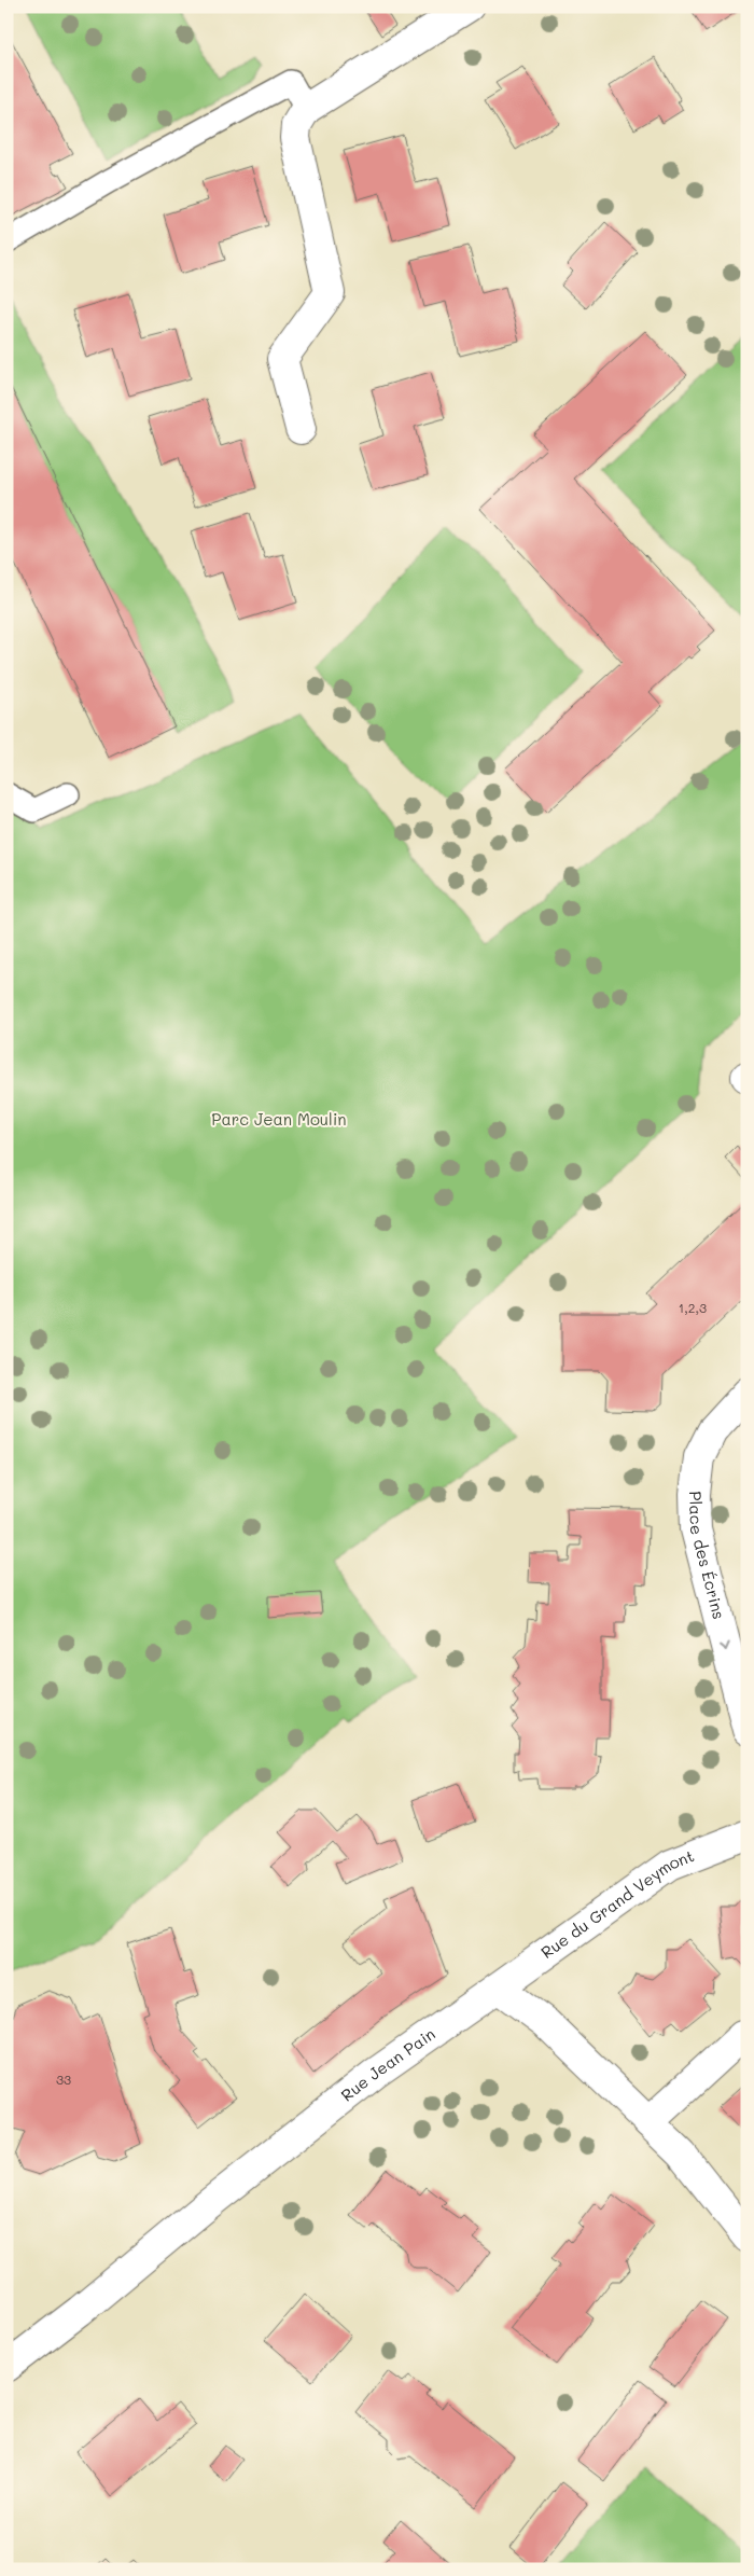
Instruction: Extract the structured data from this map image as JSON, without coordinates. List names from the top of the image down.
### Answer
{
  "streets": {
    "street": ["Place des Écrins", "Rue du Grand Veymont", "Rue Jean Pain"]
  },
  "crossings": [
    ["Rue du Grand Veymont", "Rue Jean Pain"]
  ],
  "one_way": ["Place des Écrins"],
  "parks": ["Parc Jean Moulin"],
  "house_numbers": ["1,2,3", "33"]
}
